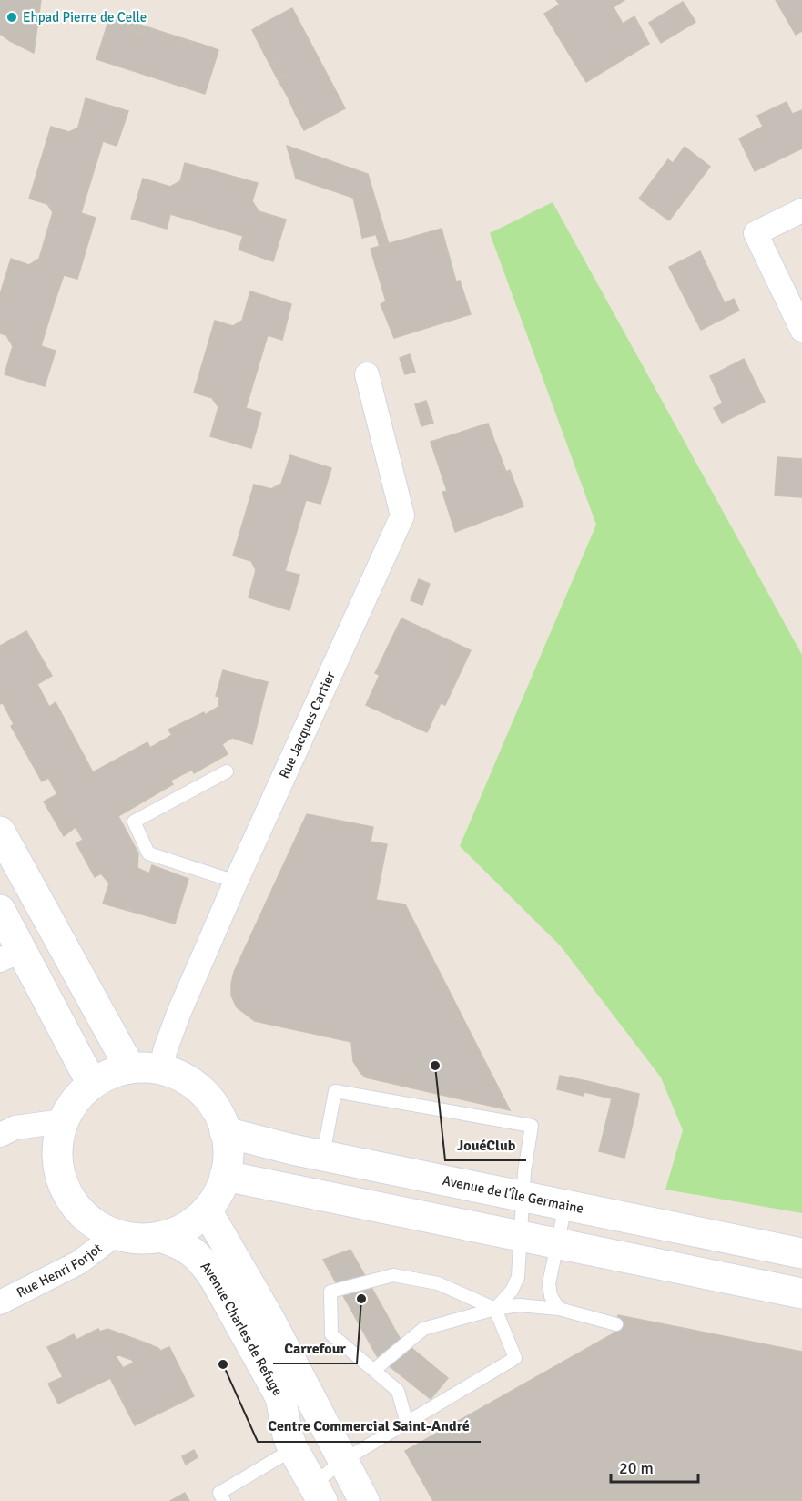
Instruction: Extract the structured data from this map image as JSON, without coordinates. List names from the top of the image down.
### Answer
{
  "streets": {
    "street": [
      "Rue Jacques Cartier",
      "Avenue de l'Île Germaine",
      "Rue Henri Forjot",
      "Avenue Charles de Refuge"
    ]
  },
  "crossings": [
    ["Rue Jacques Cartier", "Avenue de l'Île Germaine"],
    ["Rue Jacques Cartier", "Rue Henri Forjot"],
    ["Rue Jacques Cartier", "Avenue Charles de Refuge"],
    ["Avenue de l'Île Germaine", "Rue Henri Forjot"],
    ["Avenue de l'Île Germaine", "Avenue Charles de Refuge"],
    ["Rue Henri Forjot", "Avenue Charles de Refuge"]
  ],
  "places": [
    "Ehpad Pierre de Celle",
    "JouéClub",
    "Carrefour",
    "Centre Commercial Saint-André"
  ],
  "scale_bar": "20 m"
}
